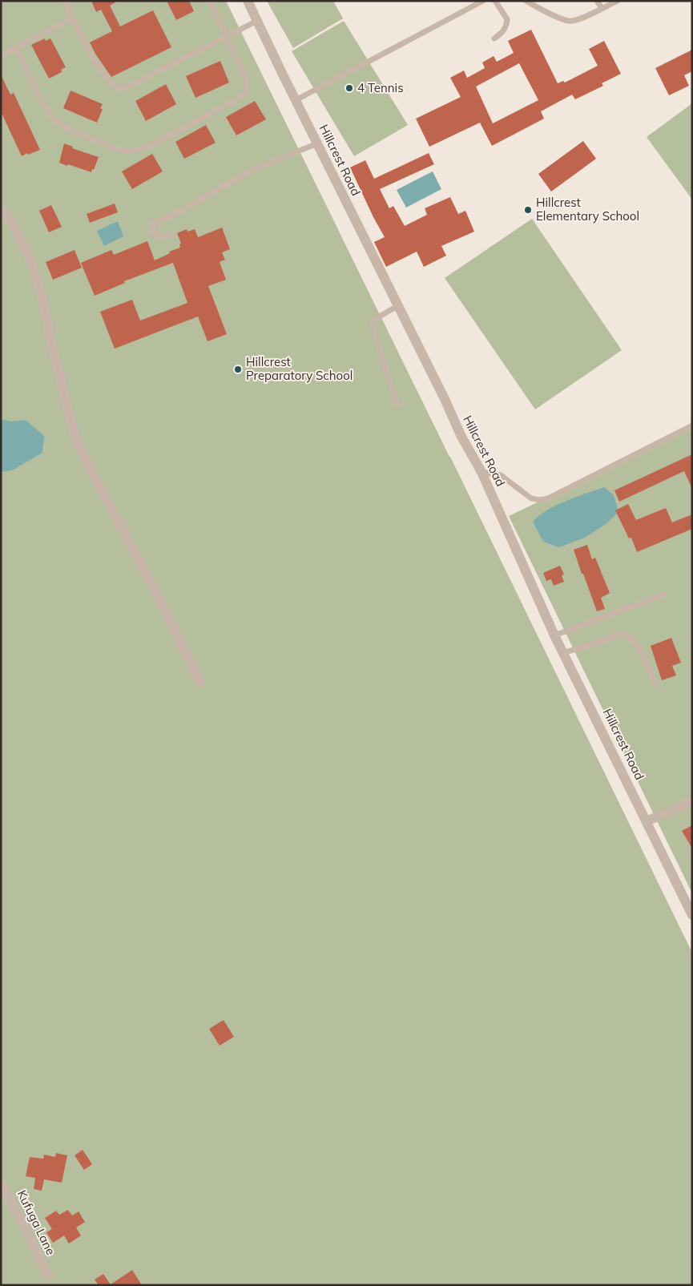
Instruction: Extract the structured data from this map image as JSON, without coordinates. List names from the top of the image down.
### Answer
{
  "streets": {
    "street": ["Hillcrest Road", "Kufuga Lane"]
  },
  "places": ["4 Tennis", "Hillcrest Elementary School", "Hillcrest Preparatory School"]
}
